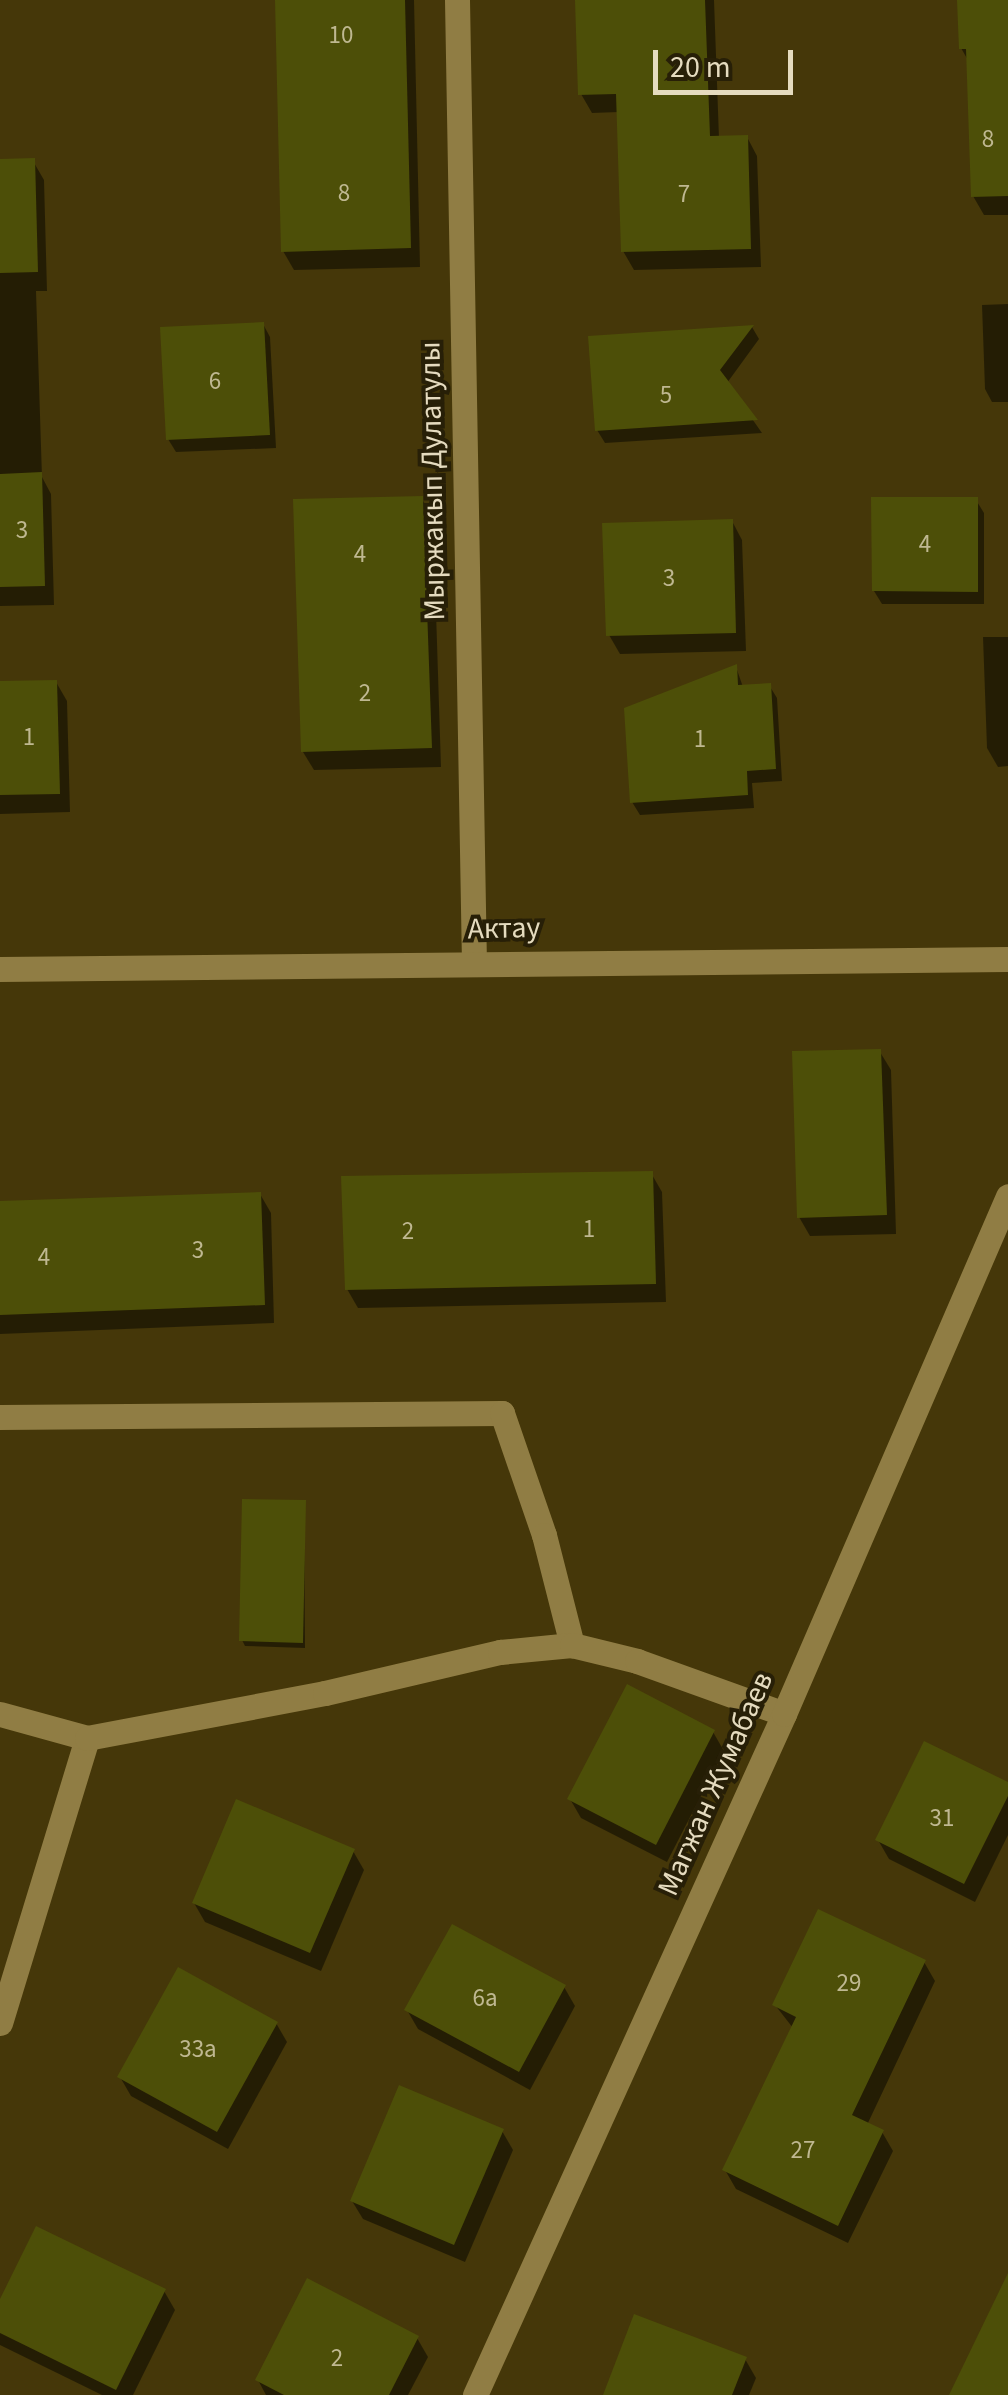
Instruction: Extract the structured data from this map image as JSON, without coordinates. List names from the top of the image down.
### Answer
{
  "streets": {
    "street": ["Мыржакып Дулатулы", "Актау", "Магжан Жумабаев"]
  },
  "crossings": [
    ["Мыржакып Дулатулы", "Актау"]
  ],
  "house_numbers": [
    "10",
    "8",
    "8",
    "7",
    "6",
    "5",
    "3",
    "4",
    "4",
    "3",
    "2",
    "1",
    "1",
    "1",
    "2",
    "3",
    "4",
    "31",
    "29",
    "6а",
    "33а",
    "27",
    "2"
  ],
  "scale_bar": "20 m"
}
